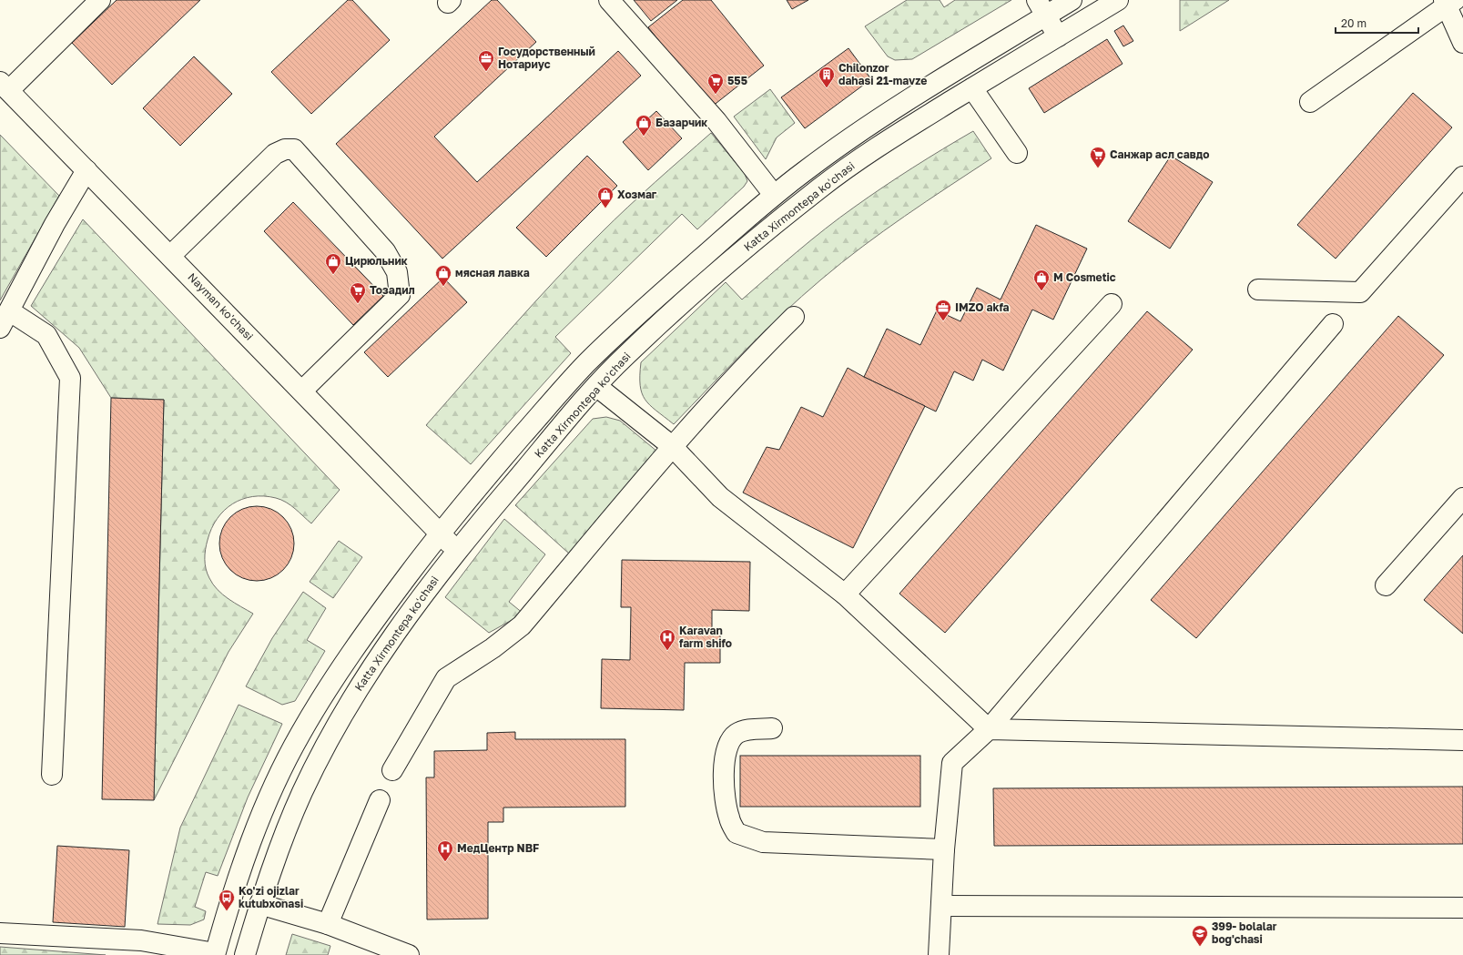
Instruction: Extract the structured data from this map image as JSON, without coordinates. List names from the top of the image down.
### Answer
{
  "streets": {
    "main road": ["Katta Xirmontepa koʻchasi", "Nayman ko'chasi"]
  },
  "crossings": [
    ["Katta Xirmontepa koʻchasi", "Nayman ko'chasi"]
  ],
  "places": {
    "office": ["Госудорственный Нотариус", "IMZO akfa"],
    "building": ["Chilonzor dahasi 21-mavze"],
    "supermarket": ["555", "Санжар асл савдо", "Тозадил"],
    "shop": [
      "Базарчик",
      "Хозмаг",
      "Цирюльник",
      "мясная лавка",
      "M Cosmetic"
    ],
    "hospital": ["Karavan farm shifo", "МедЦентр NBF"],
    "bus stop": ["Ko'zi ojizlar kutubxonasi"],
    "school or university": ["399- bolalar bog'chasi"]
  },
  "scale_bar": "20 m"
}
